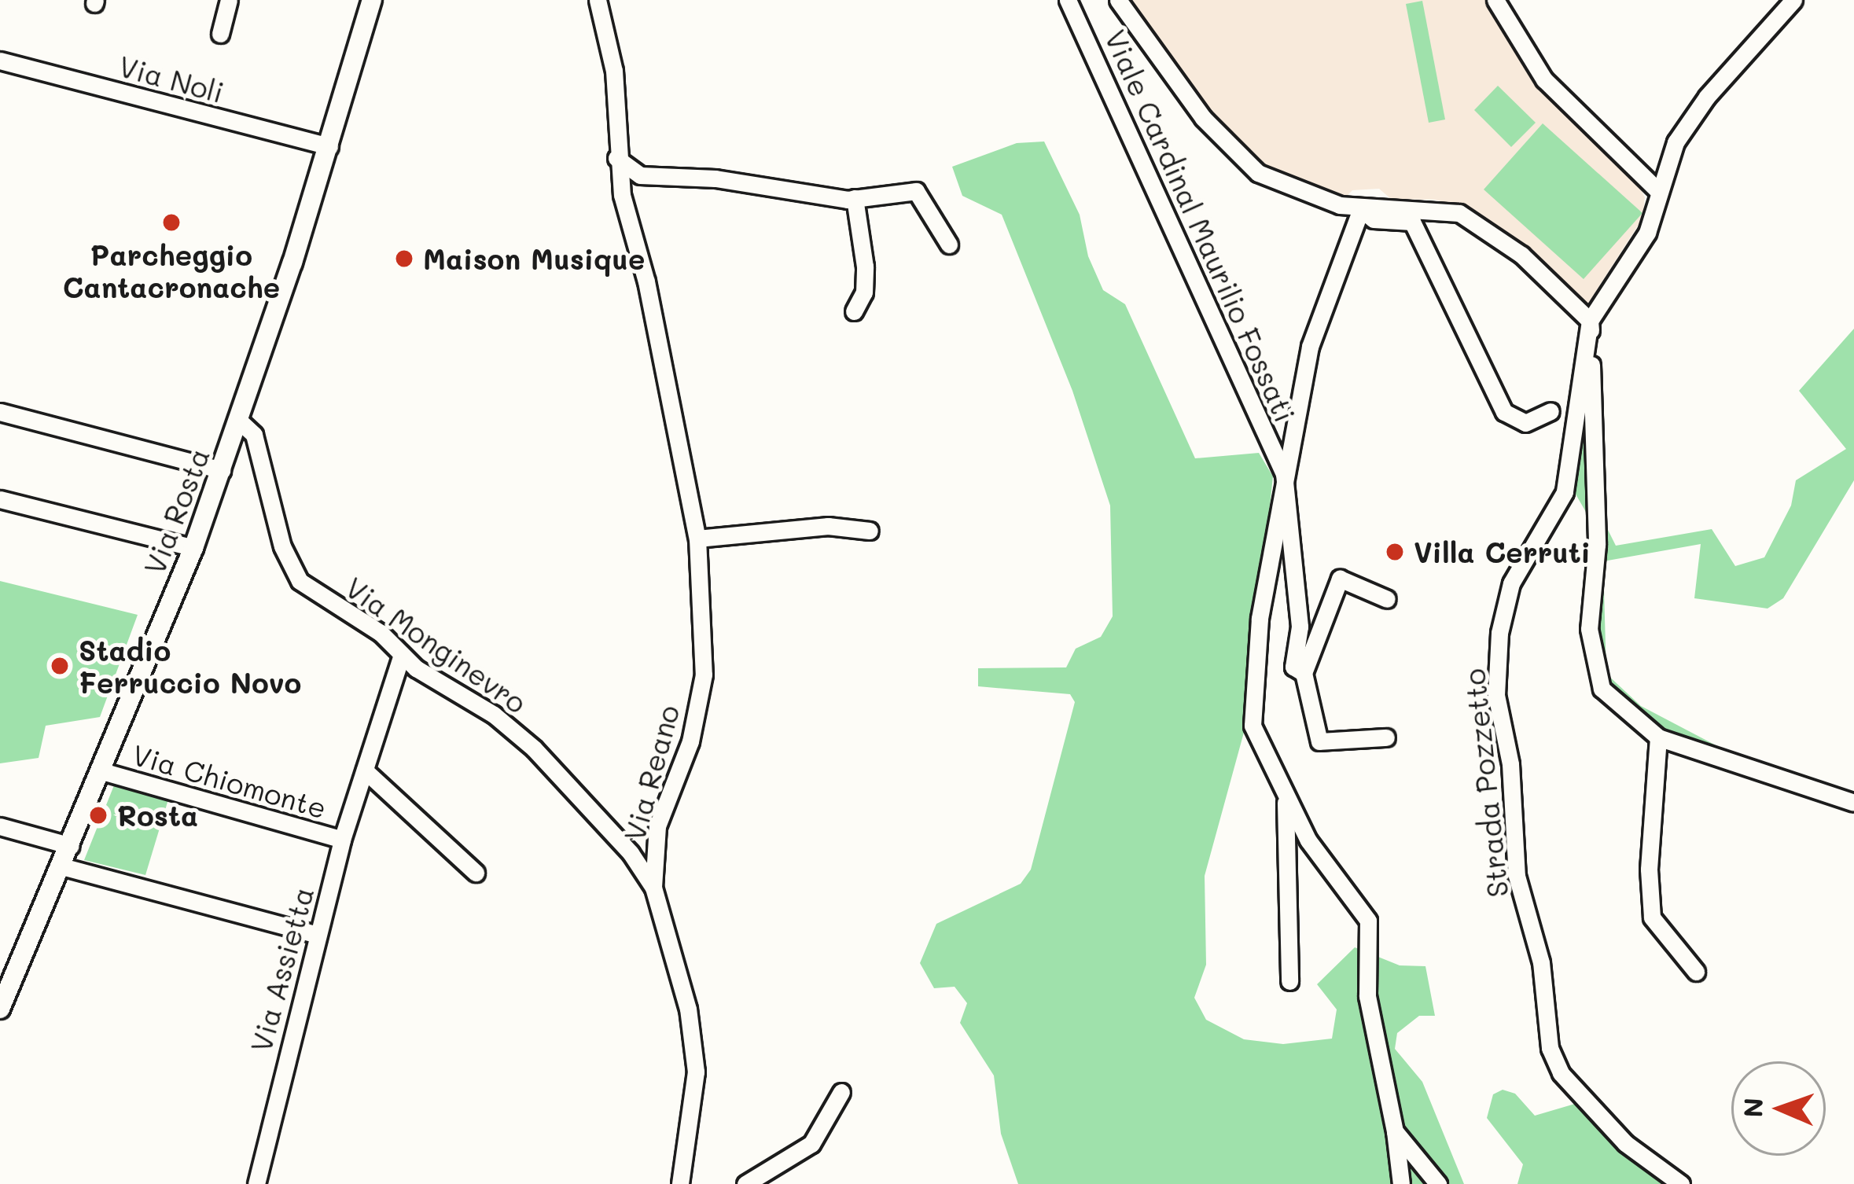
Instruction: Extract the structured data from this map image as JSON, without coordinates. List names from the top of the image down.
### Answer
{
  "streets": {
    "street": [
      "Via Noli",
      "Viale Cardinal Maurilio Fossati",
      "Via Rosta",
      "Via Monginevro",
      "Via Reano",
      "Via Chiomonte",
      "Strada Pozzetto",
      "Via Assietta"
    ]
  },
  "crossings": [
    ["Via Noli", "Via Rosta"],
    ["Via Rosta", "Via Monginevro"],
    ["Via Rosta", "Via Chiomonte"],
    ["Via Monginevro", "Via Reano"],
    ["Via Monginevro", "Via Assietta"],
    ["Via Chiomonte", "Via Assietta"]
  ],
  "places": [
    "Parcheggio Cantacronache",
    "Maison Musique",
    "Villa Cerruti",
    "Stadio Ferruccio Novo",
    "Rosta"
  ],
  "north": "left"
}
